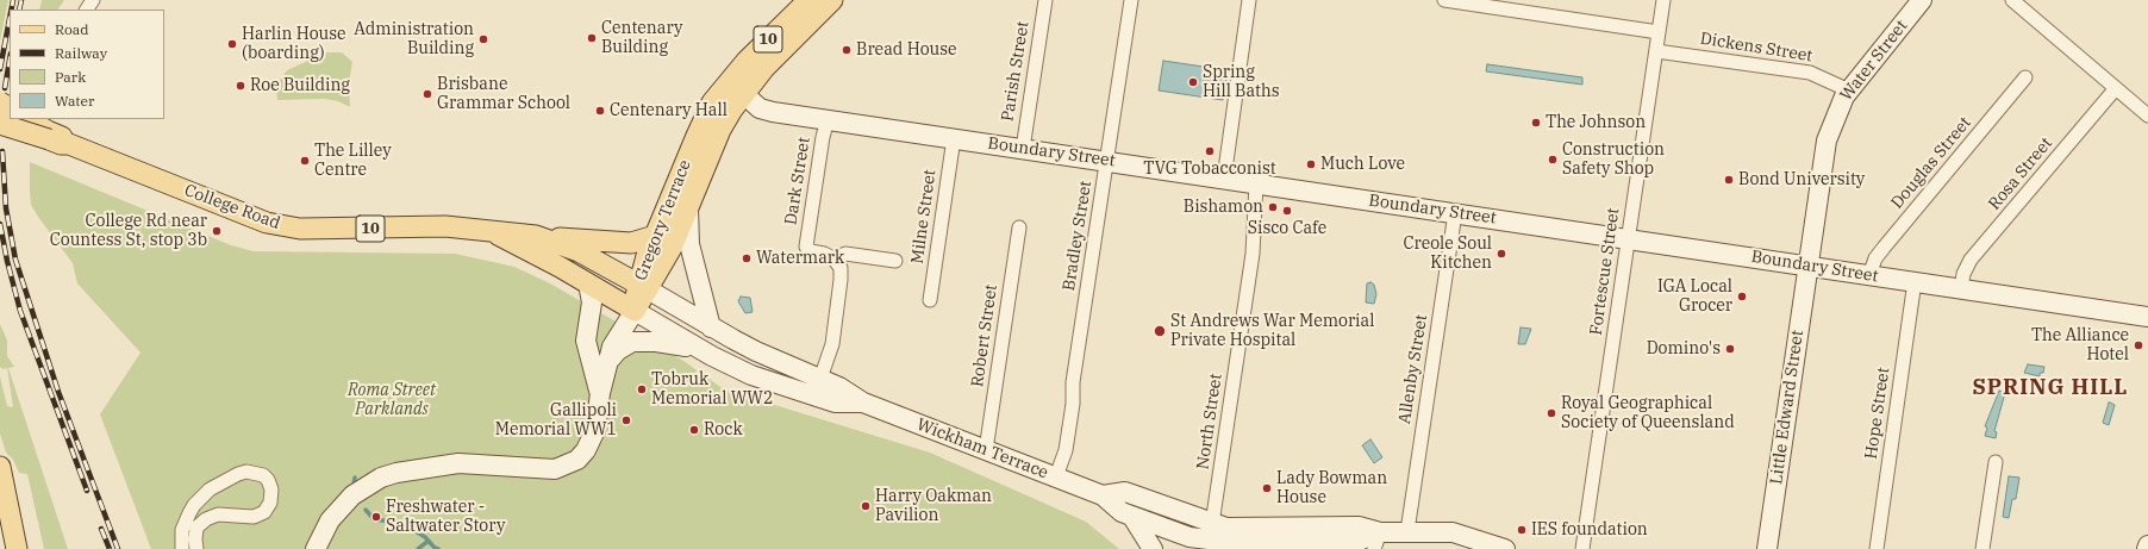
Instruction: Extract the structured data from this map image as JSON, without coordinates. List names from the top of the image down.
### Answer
{
  "streets": {
    "main road": [
      "10",
      "Water Street",
      "Boundary Street",
      "College Road",
      "Gregory Terrace",
      "Little Edward Street",
      "Wickham Terrace"
    ],
    "street": [
      "Dickens Street",
      "Parish Street",
      "Douglas Street",
      "Rosa Street",
      "Dark Street",
      "Milne Street",
      "Bradley Street",
      "Fortescue Street",
      "Robert Street",
      "Allenby Street",
      "Hope Street",
      "North Street"
    ]
  },
  "crossings": [
    ["10", "College Road"],
    ["10", "Gregory Terrace"],
    ["Dickens Street", "Water Street"],
    ["Dickens Street", "Fortescue Street"],
    ["Water Street", "Boundary Street"],
    ["Water Street", "Little Edward Street"],
    ["Parish Street", "Boundary Street"],
    ["Boundary Street", "Douglas Street"],
    ["Boundary Street", "Rosa Street"],
    ["Boundary Street", "Dark Street"],
    ["Boundary Street", "Milne Street"],
    ["Boundary Street", "Gregory Terrace"],
    ["Boundary Street", "Bradley Street"],
    ["Boundary Street", "Fortescue Street"],
    ["Boundary Street", "Allenby Street"],
    ["Boundary Street", "Little Edward Street"],
    ["Boundary Street", "Hope Street"],
    ["Boundary Street", "North Street"],
    ["College Road", "Gregory Terrace"],
    ["College Road", "Wickham Terrace"],
    ["Gregory Terrace", "Wickham Terrace"],
    ["Bradley Street", "Wickham Terrace"],
    ["Robert Street", "Wickham Terrace"],
    ["North Street", "Wickham Terrace"]
  ],
  "districts": ["SPRING HILL"],
  "parks": ["Roma Street Parklands"],
  "places": [
    "Centenary Building",
    "Administration Building",
    "Harlin House (boarding)",
    "Bread House",
    "Spring Hill Baths",
    "Roe Building",
    "Brisbane Grammar School",
    "Centenary Hall",
    "The Johnson",
    "TVG Tobacconist",
    "Construction Safety Shop",
    "The Lilley Centre",
    "Much Love",
    "Bond University",
    "Bishamon",
    "Sisco Cafe",
    "College Rd near Countess St, stop 3b",
    "Creole Soul Kitchen",
    "Watermark",
    "IGA Local Grocer",
    "St Andrews War Memorial Private Hospital",
    "The Alliance Hotel",
    "Domino's",
    "Tobruk Memorial WW2",
    "Royal Geographical Society of Queensland",
    "Gallipoli Memorial WW1",
    "Rock",
    "Lady Bowman House",
    "Harry Oakman Pavilion",
    "Freshwater - Saltwater Story",
    "IES foundation"
  ],
  "legend": [
    "Road",
    "Railway",
    "Park",
    "Water"
  ]
}
